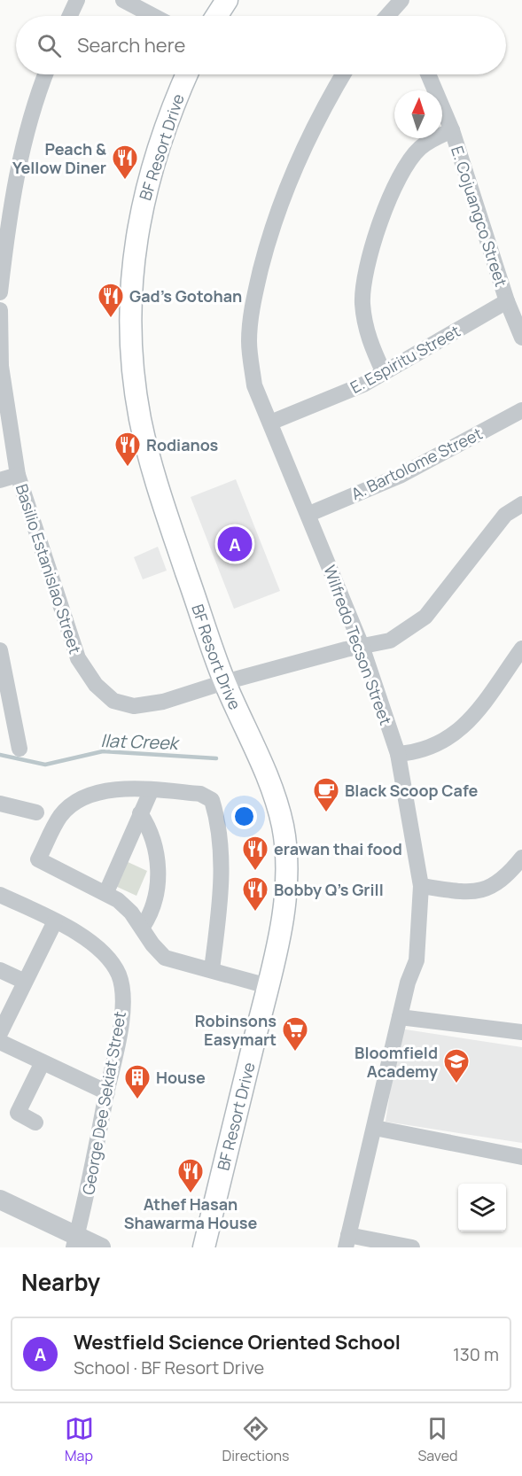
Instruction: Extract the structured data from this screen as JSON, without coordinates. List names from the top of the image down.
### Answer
{
  "streets": {
    "main road": ["BF Resort Drive"],
    "street": [
      "E. Cojuangco Street",
      "E. Espiritu Street",
      "A. Bartolome Street",
      "Basilio Estanislao Street",
      "Wilfredo Tecson Street",
      "George Dee Sekiat Street"
    ]
  },
  "crossings": [
    ["BF Resort Drive", "Basilio Estanislao Street"],
    ["E. Cojuangco Street", "E. Espiritu Street"],
    ["E. Espiritu Street", "Wilfredo Tecson Street"],
    ["A. Bartolome Street", "Wilfredo Tecson Street"],
    ["Basilio Estanislao Street", "Wilfredo Tecson Street"]
  ],
  "water": ["Ilat Creek"],
  "places": {
    "restaurant": [
      "Peach & Yellow Diner",
      "Gad's Gotohan",
      "Rodianos",
      "erawan thai food",
      "Bobby Q's Grill",
      "Athef Hasan Shawarma House"
    ],
    "cafe": ["Black Scoop Cafe"],
    "supermarket": ["Robinsons Easymart"],
    "school or university": ["Bloomfield Academy"],
    "building": ["House"]
  },
  "north": "top",
  "page": {
    "search": "Search here",
    "pins": "A",
    "heading": "Nearby",
    "list": [
      {
        "mark": "A",
        "name": "Westfield Science Oriented School",
        "note": "School · BF Resort Drive",
        "value": "130 m"
      }
    ],
    "nav": ["Map", "Directions", "Saved"]
  }
}
